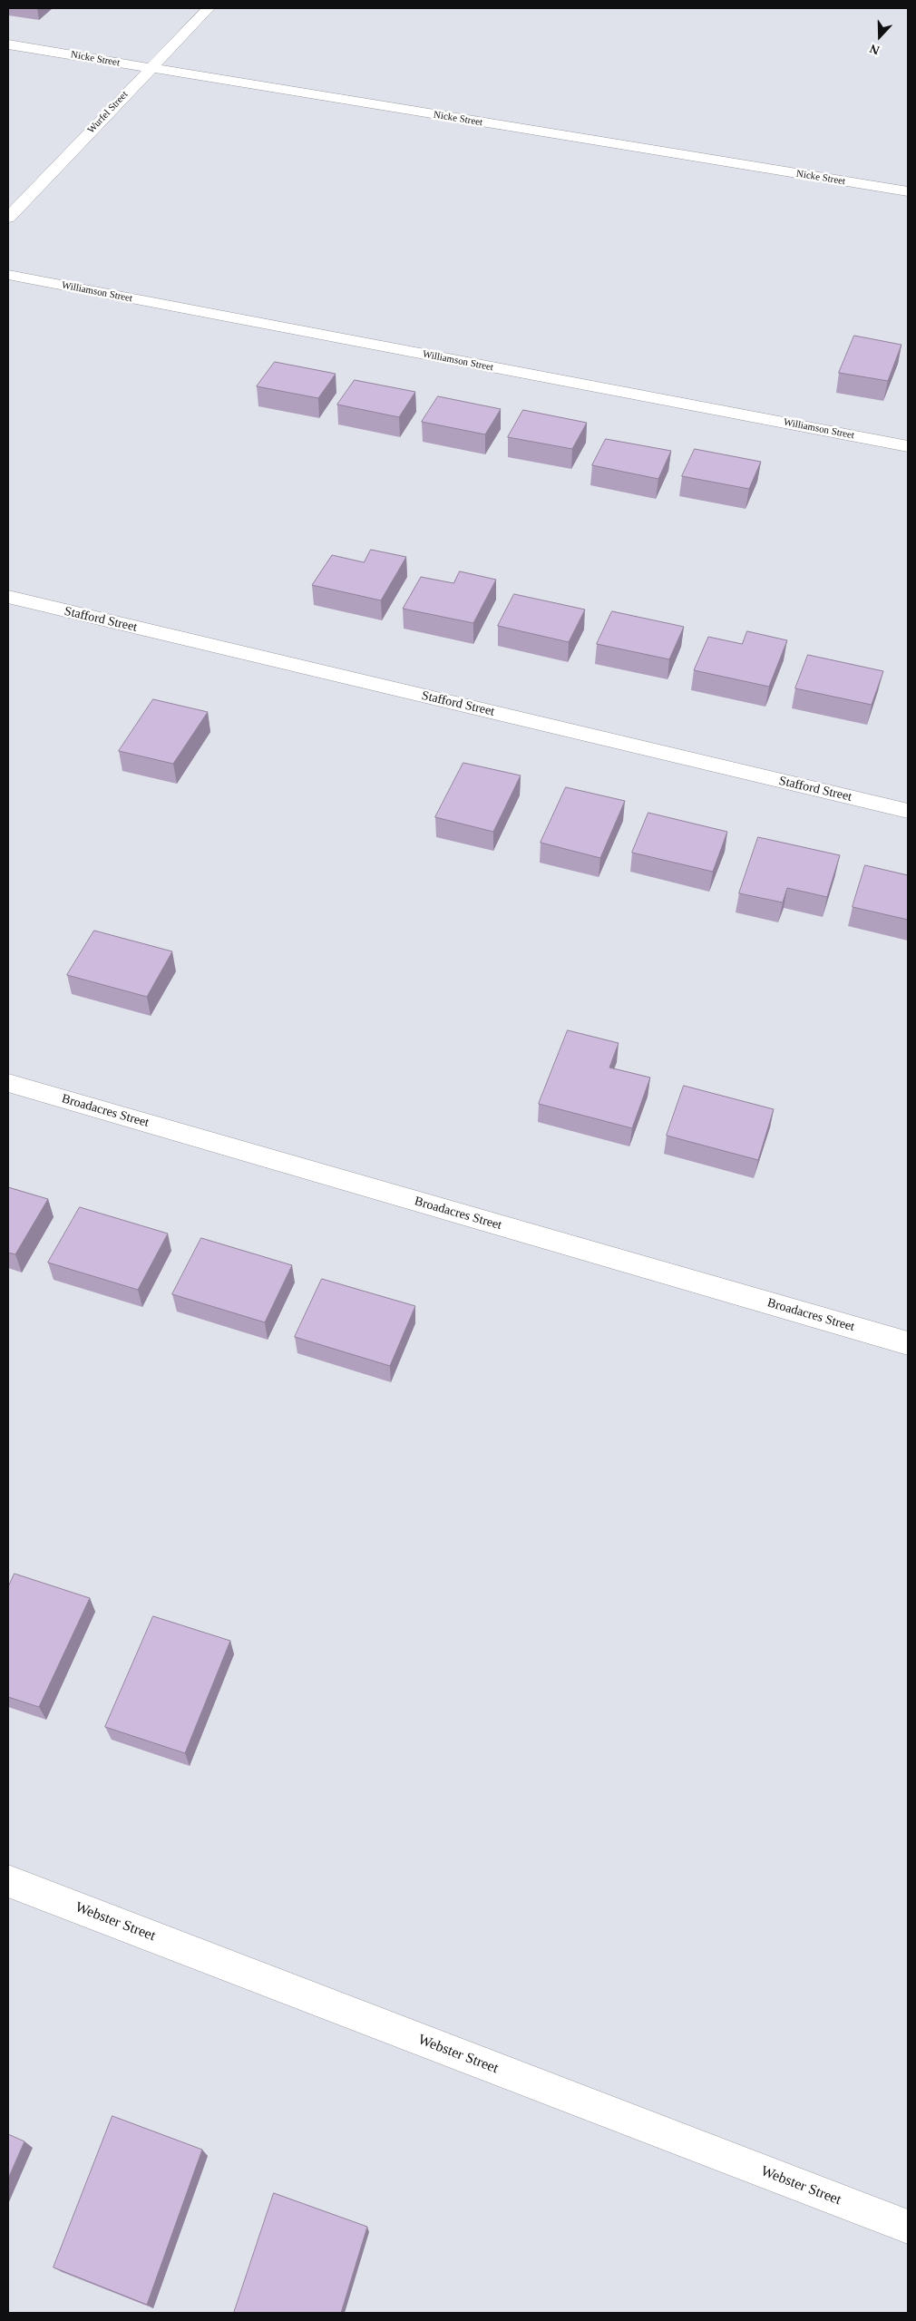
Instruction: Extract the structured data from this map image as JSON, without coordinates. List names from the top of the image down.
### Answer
{
  "streets": {
    "street": [
      "Nicke Street",
      "Wurfel Street",
      "Williamson Street",
      "Stafford Street",
      "Broadacres Street",
      "Webster Street"
    ]
  },
  "crossings": [
    ["Nicke Street", "Wurfel Street"]
  ],
  "north": "bottom"
}
